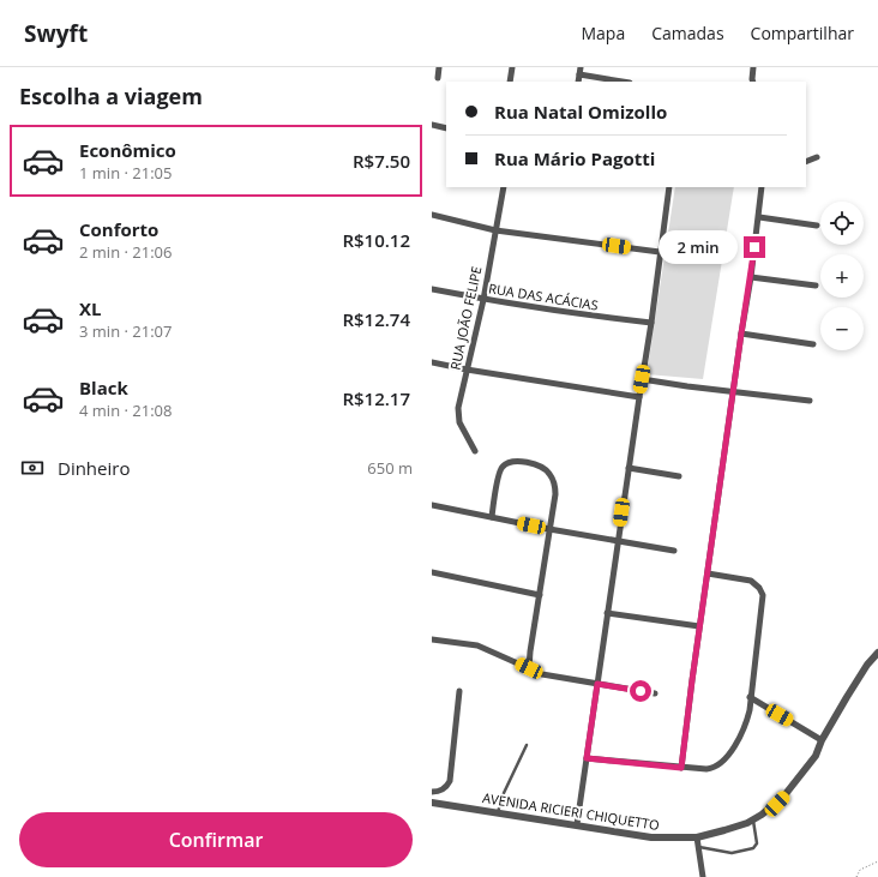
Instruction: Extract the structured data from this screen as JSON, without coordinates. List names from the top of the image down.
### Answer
{
  "streets": {
    "street": ["RUA DAS ACÁCIAS", "RUA JOÃO FELIPE", "AVENIDA RICIERI CHIQUETTO"]
  },
  "crossings": [
    ["RUA DAS ACÁCIAS", "RUA JOÃO FELIPE"]
  ],
  "page": {
    "header": "Swyft",
    "nav": ["Mapa", "Camadas", "Compartilhar"],
    "heading": "Escolha a viagem",
    "banner": ["Rua Natal Omizollo", "Rua Mário Pagotti"],
    "list": [
      {
        "name": "Econômico",
        "note": "1 min · 21:05",
        "value": "R$7.50"
      },
      {
        "name": "Conforto",
        "note": "2 min · 21:06",
        "value": "R$10.12"
      },
      {
        "name": "XL",
        "note": "3 min · 21:07",
        "value": "R$12.74"
      },
      {
        "name": "Black",
        "note": "4 min · 21:08",
        "value": "R$12.17"
      }
    ],
    "map_buttons": ["+", "−"],
    "bubble": "2 min",
    "pay": ["Dinheiro", "650 m"],
    "buttons": "Confirmar"
  }
}
